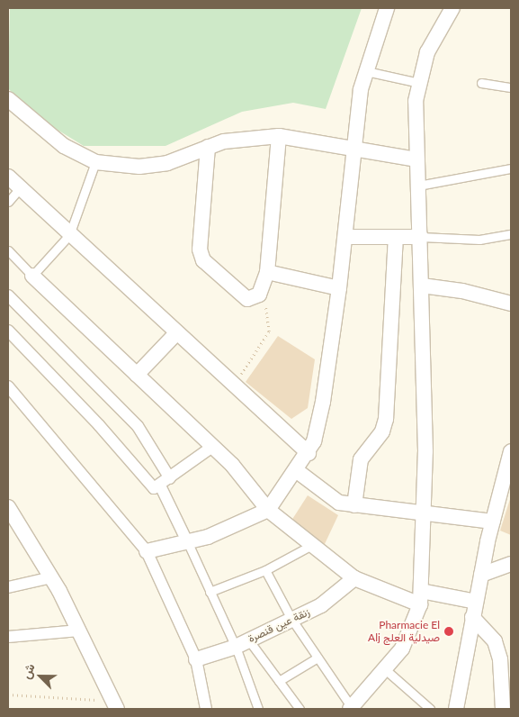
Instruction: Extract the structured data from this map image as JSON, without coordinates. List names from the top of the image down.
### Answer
{
  "streets": {
    "street": ["زنقة عين قنصرة"]
  },
  "places": ["Pharmacie El Alj صيدلية العلج"],
  "north": "top left"
}
